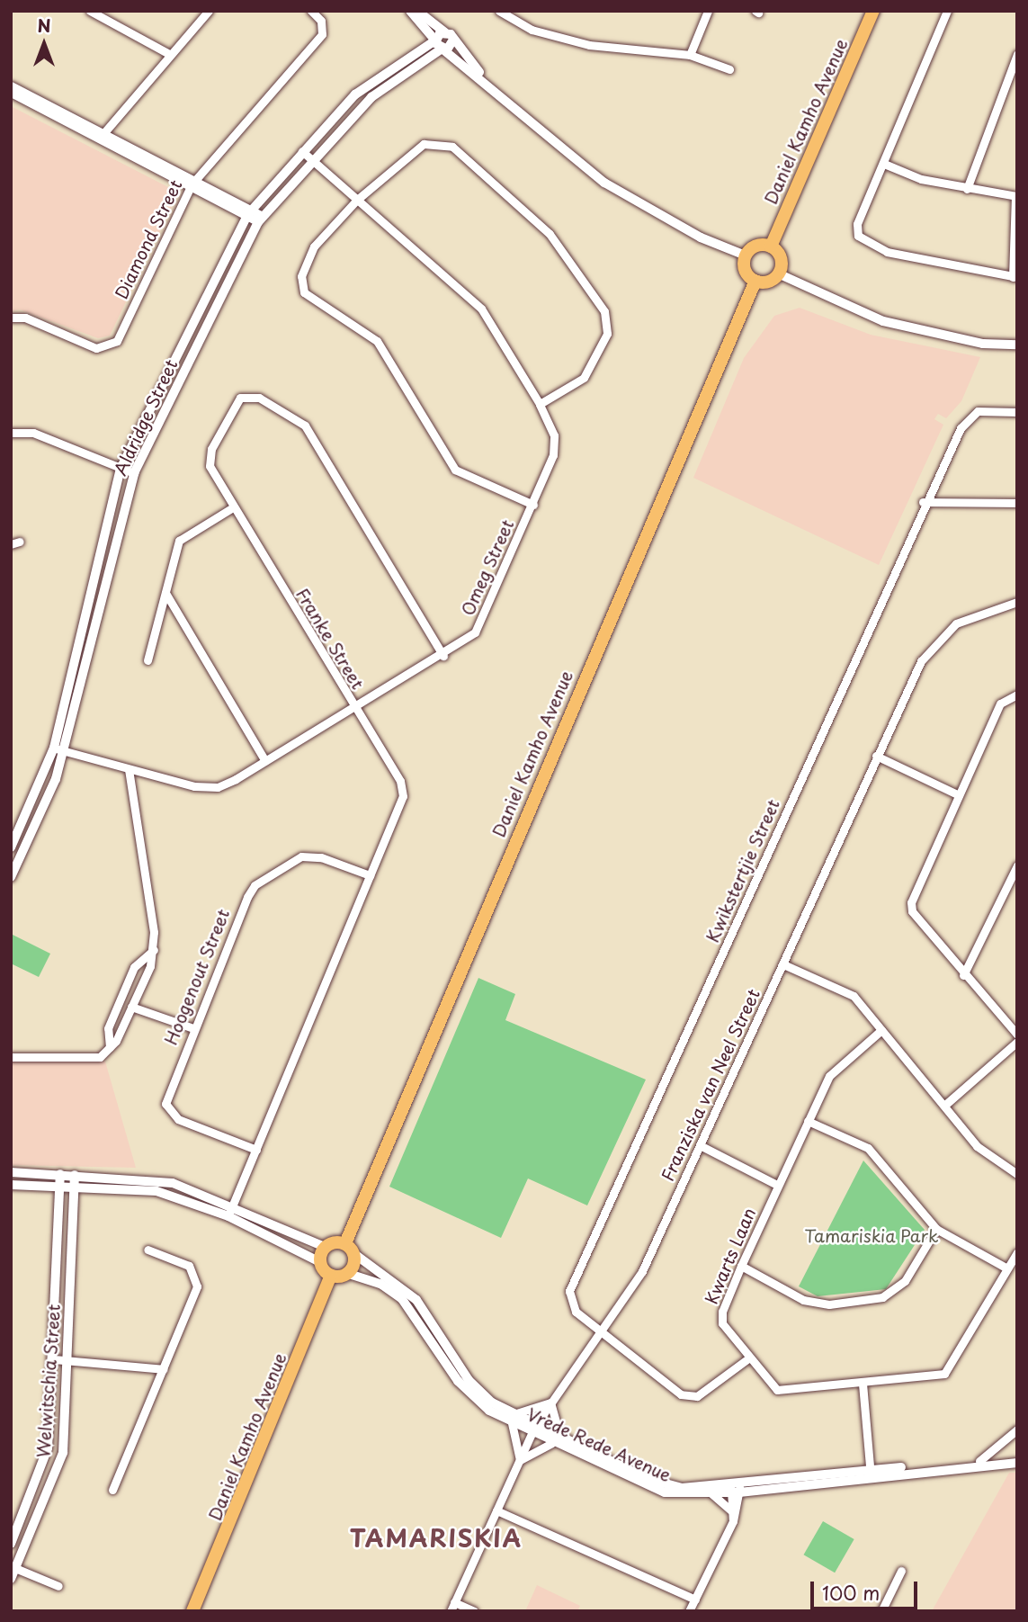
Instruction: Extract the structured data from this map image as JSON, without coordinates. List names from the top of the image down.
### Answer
{
  "streets": {
    "main road": ["Daniel Kamho Avenue"],
    "street": [
      "Diamond Street",
      "Aldridge Street",
      "Omeg Street",
      "Franke Street",
      "Kwikstertjie Street",
      "Hoogenout Street",
      "Franziska van Neel Street",
      "Kwarts Laan",
      "Welwitschia Street",
      "Vrede Rede Avenue"
    ]
  },
  "crossings": [
    ["Daniel Kamho Avenue", "Vrede Rede Avenue"],
    ["Aldridge Street", "Omeg Street"],
    ["Omeg Street", "Franke Street"],
    ["Franke Street", "Hoogenout Street"],
    ["Kwikstertjie Street", "Franziska van Neel Street"],
    ["Kwikstertjie Street", "Kwarts Laan"],
    ["Franziska van Neel Street", "Vrede Rede Avenue"]
  ],
  "districts": ["TAMARISKIA"],
  "parks": ["Tamariskia Park"],
  "scale_bar": "100 m",
  "north": "top"
}
